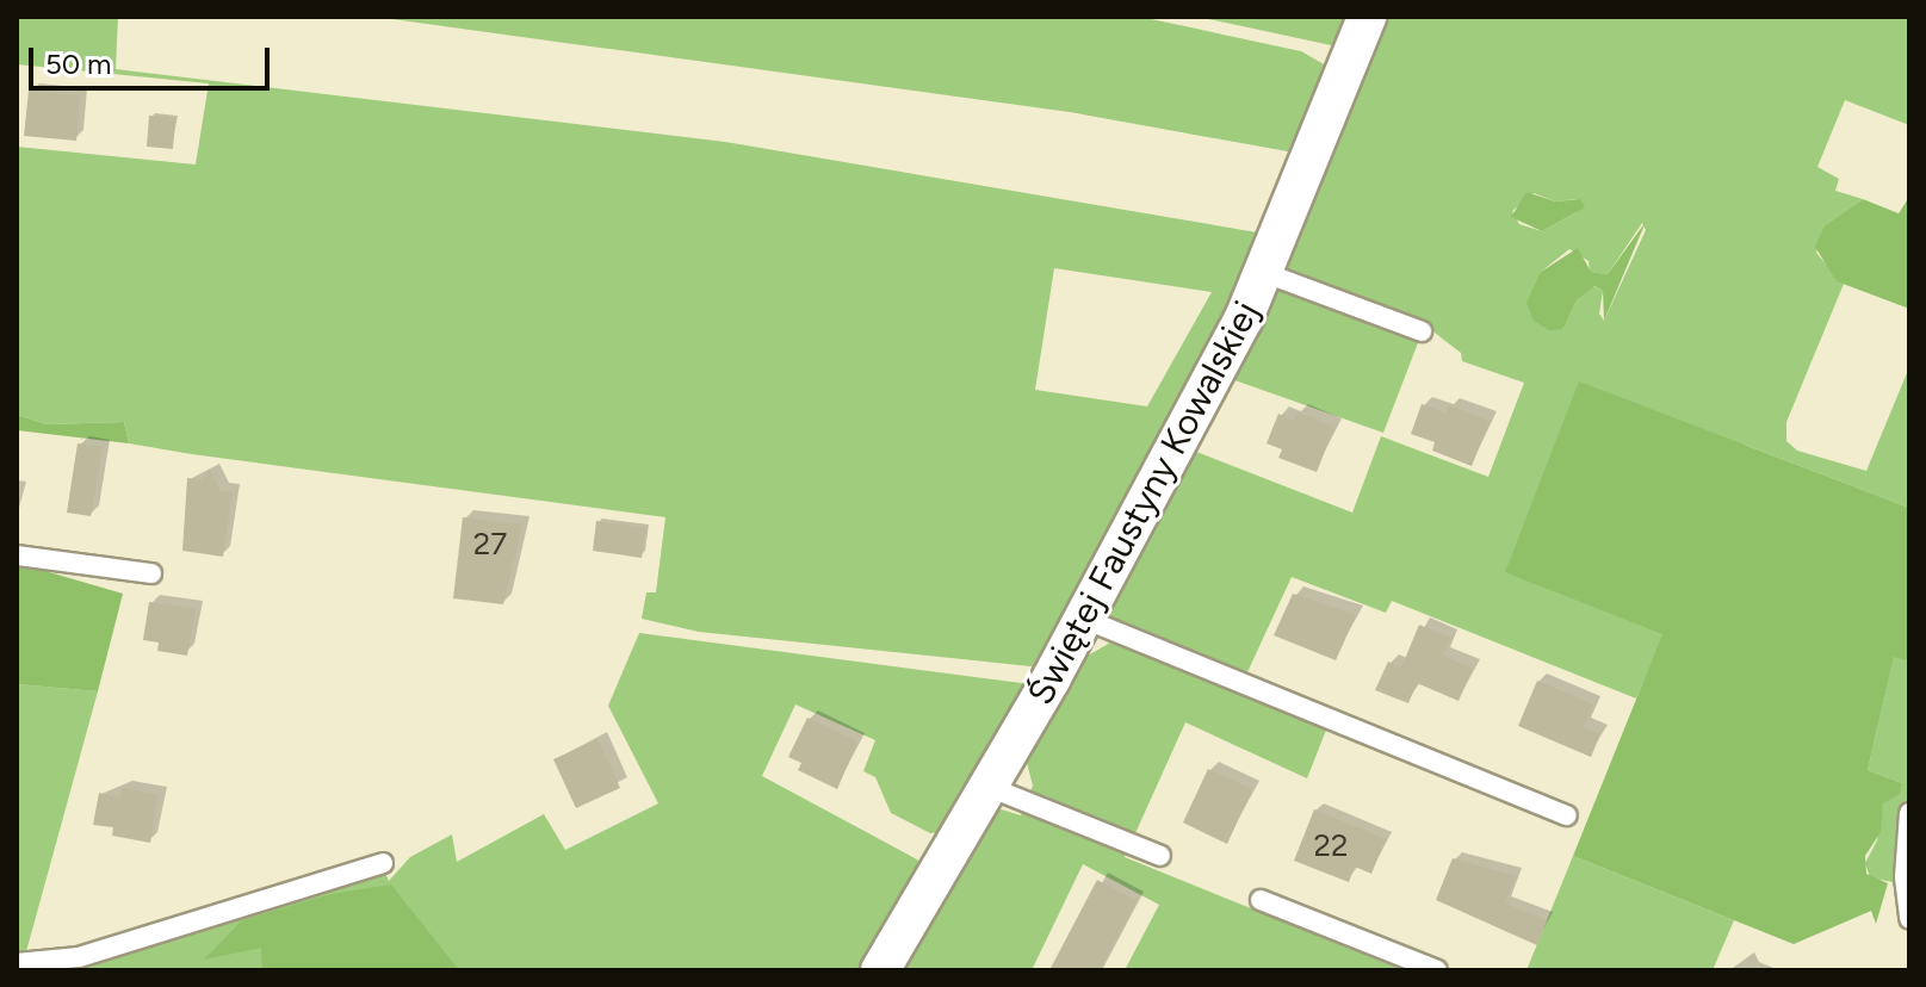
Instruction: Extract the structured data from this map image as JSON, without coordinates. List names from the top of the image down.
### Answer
{
  "streets": {
    "street": ["Świętej Faustyny Kowalskiej"]
  },
  "house_numbers": ["27", "22"],
  "scale_bar": "50 m"
}
